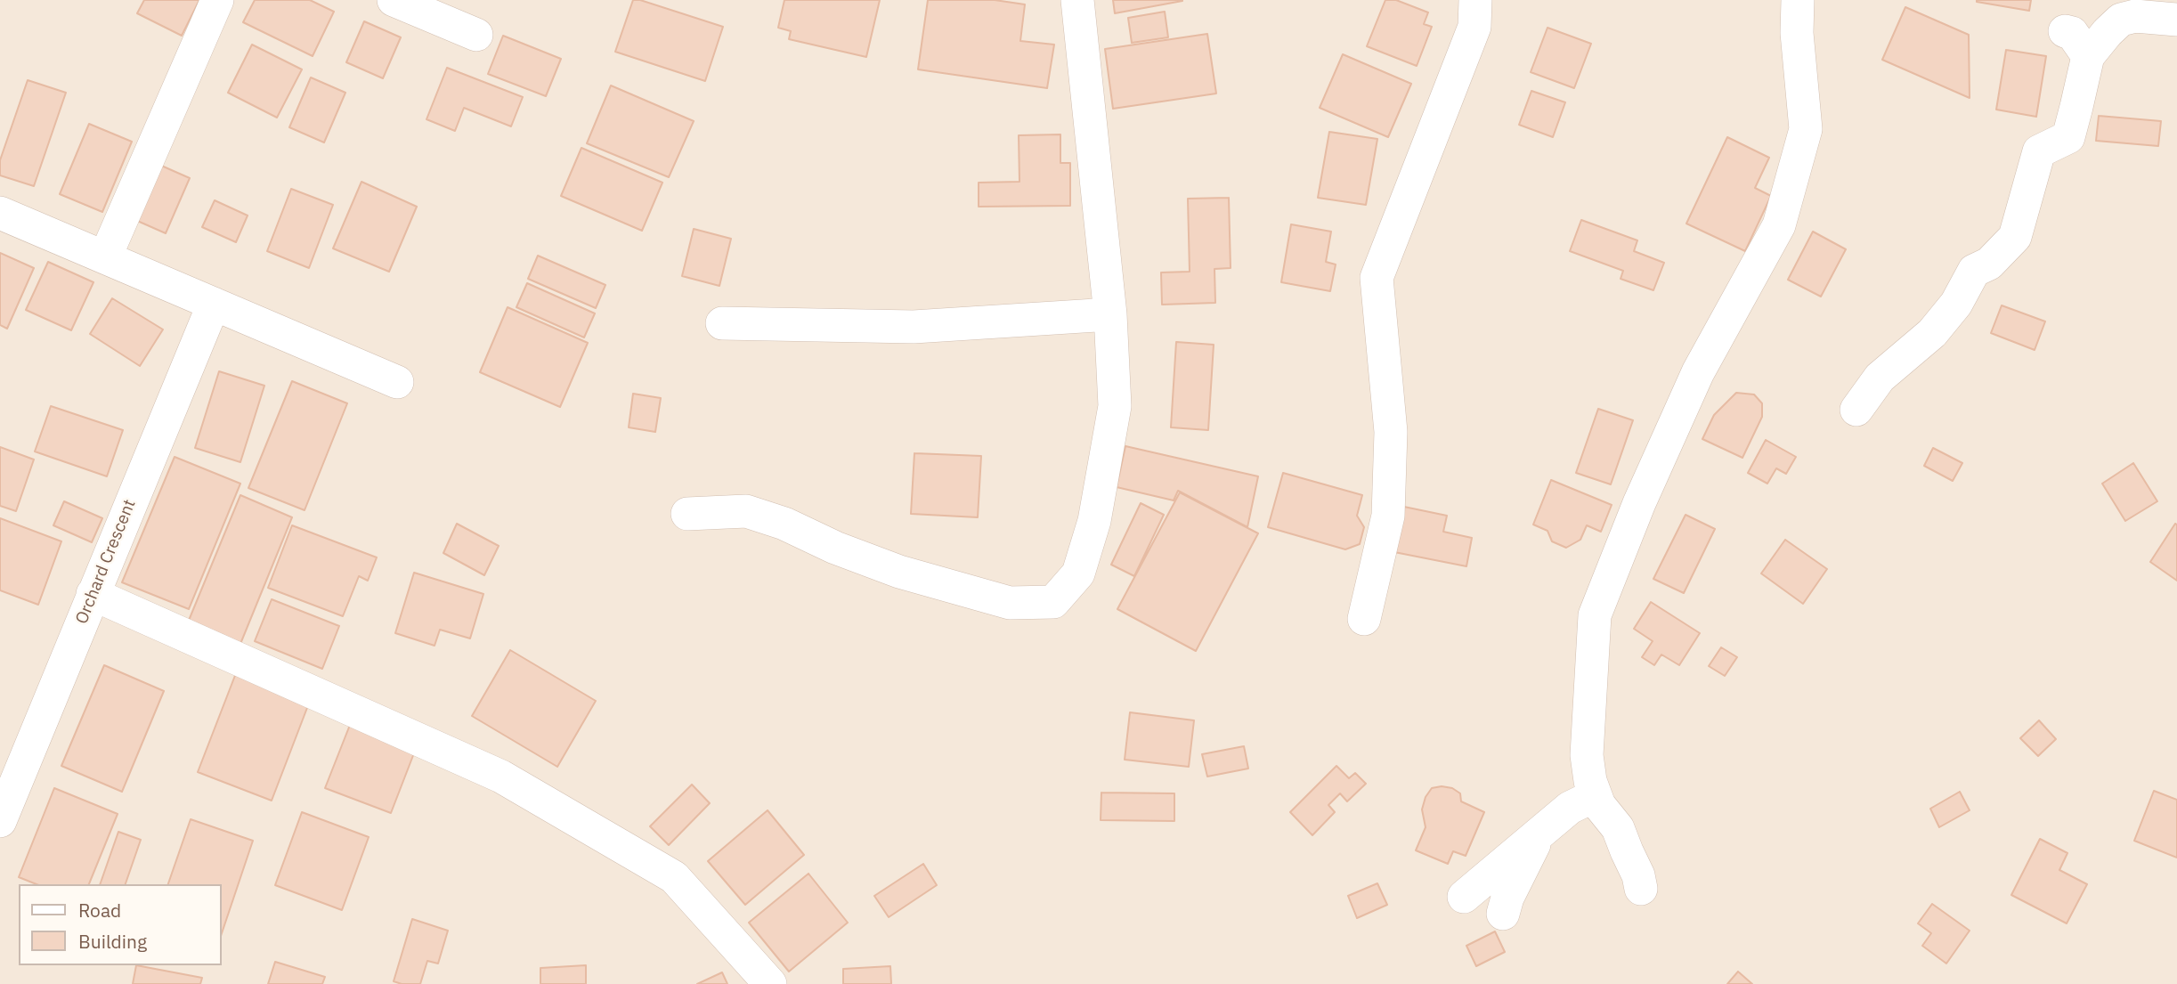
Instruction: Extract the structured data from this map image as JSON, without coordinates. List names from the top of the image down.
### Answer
{
  "streets": {
    "street": ["Orchard Crescent"]
  },
  "legend": ["Road", "Building"]
}
